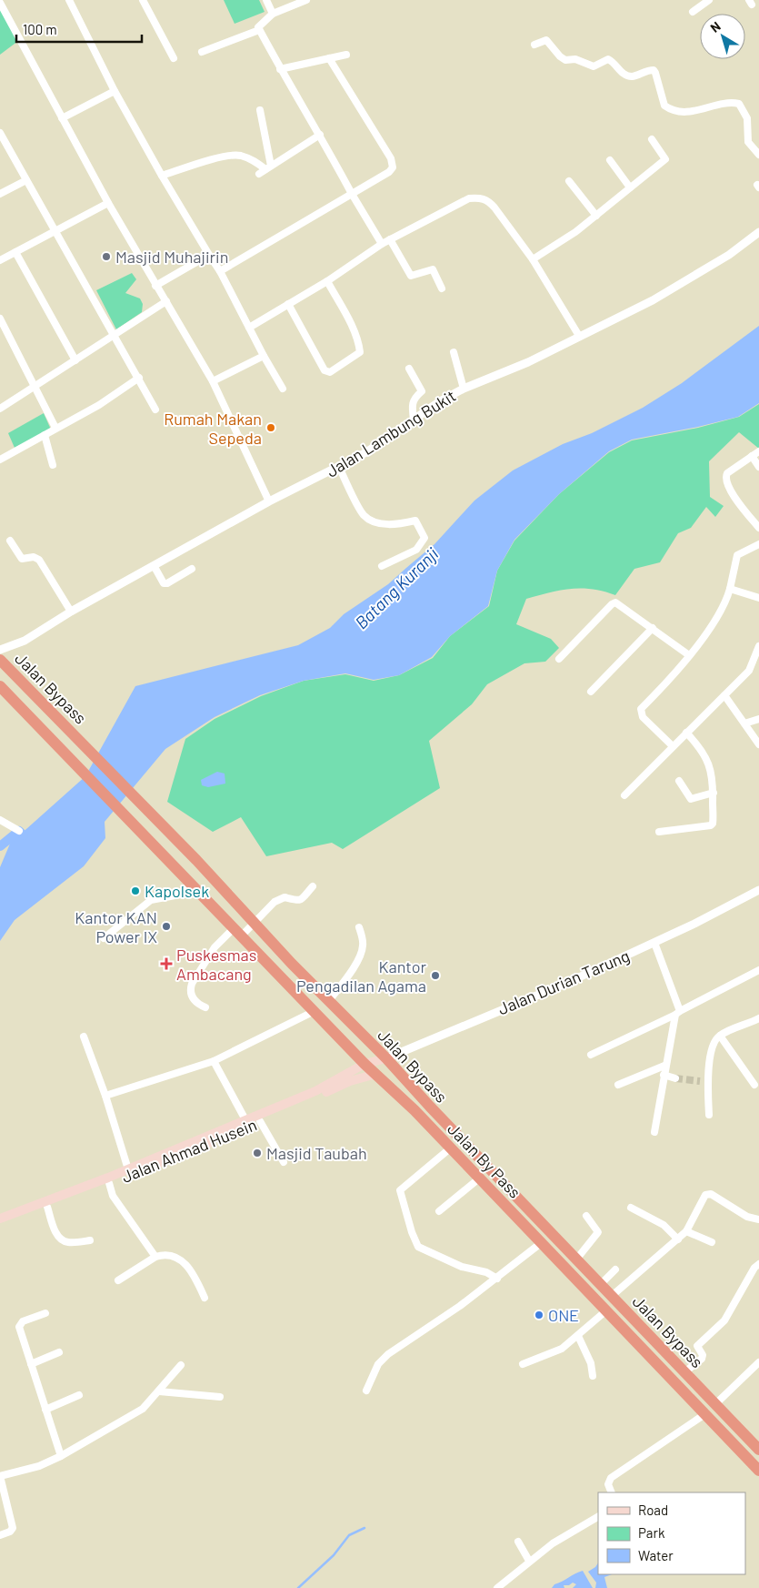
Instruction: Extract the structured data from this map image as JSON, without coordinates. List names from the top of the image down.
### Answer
{
  "streets": {
    "highway": ["Jalan Bypass", "Jalan By Pass"],
    "main road": ["Jalan Durian Tarung", "Jalan Ahmad Husein"],
    "street": ["Jalan Lambung Bukit"]
  },
  "crossings": [
    ["Jalan Bypass", "Jalan Durian Tarung"],
    ["Jalan Durian Tarung", "Jalan Ahmad Husein"],
    ["Jalan Durian Tarung", "Jalan By Pass"],
    ["Jalan Ahmad Husein", "Jalan By Pass"]
  ],
  "water": ["Batang Kuranji"],
  "places": {
    "other": [
      "Masjid Muhajirin",
      "Rumah Makan Sepeda",
      "Kapolsek",
      "Kantor KAN Power IX",
      "Kantor Pengadilan Agama",
      "Masjid Taubah",
      "ONE"
    ],
    "health": ["Puskesmas Ambacang"]
  },
  "legend": ["Road", "Park", "Water"],
  "scale_bar": "100 m",
  "north": "top left"
}
